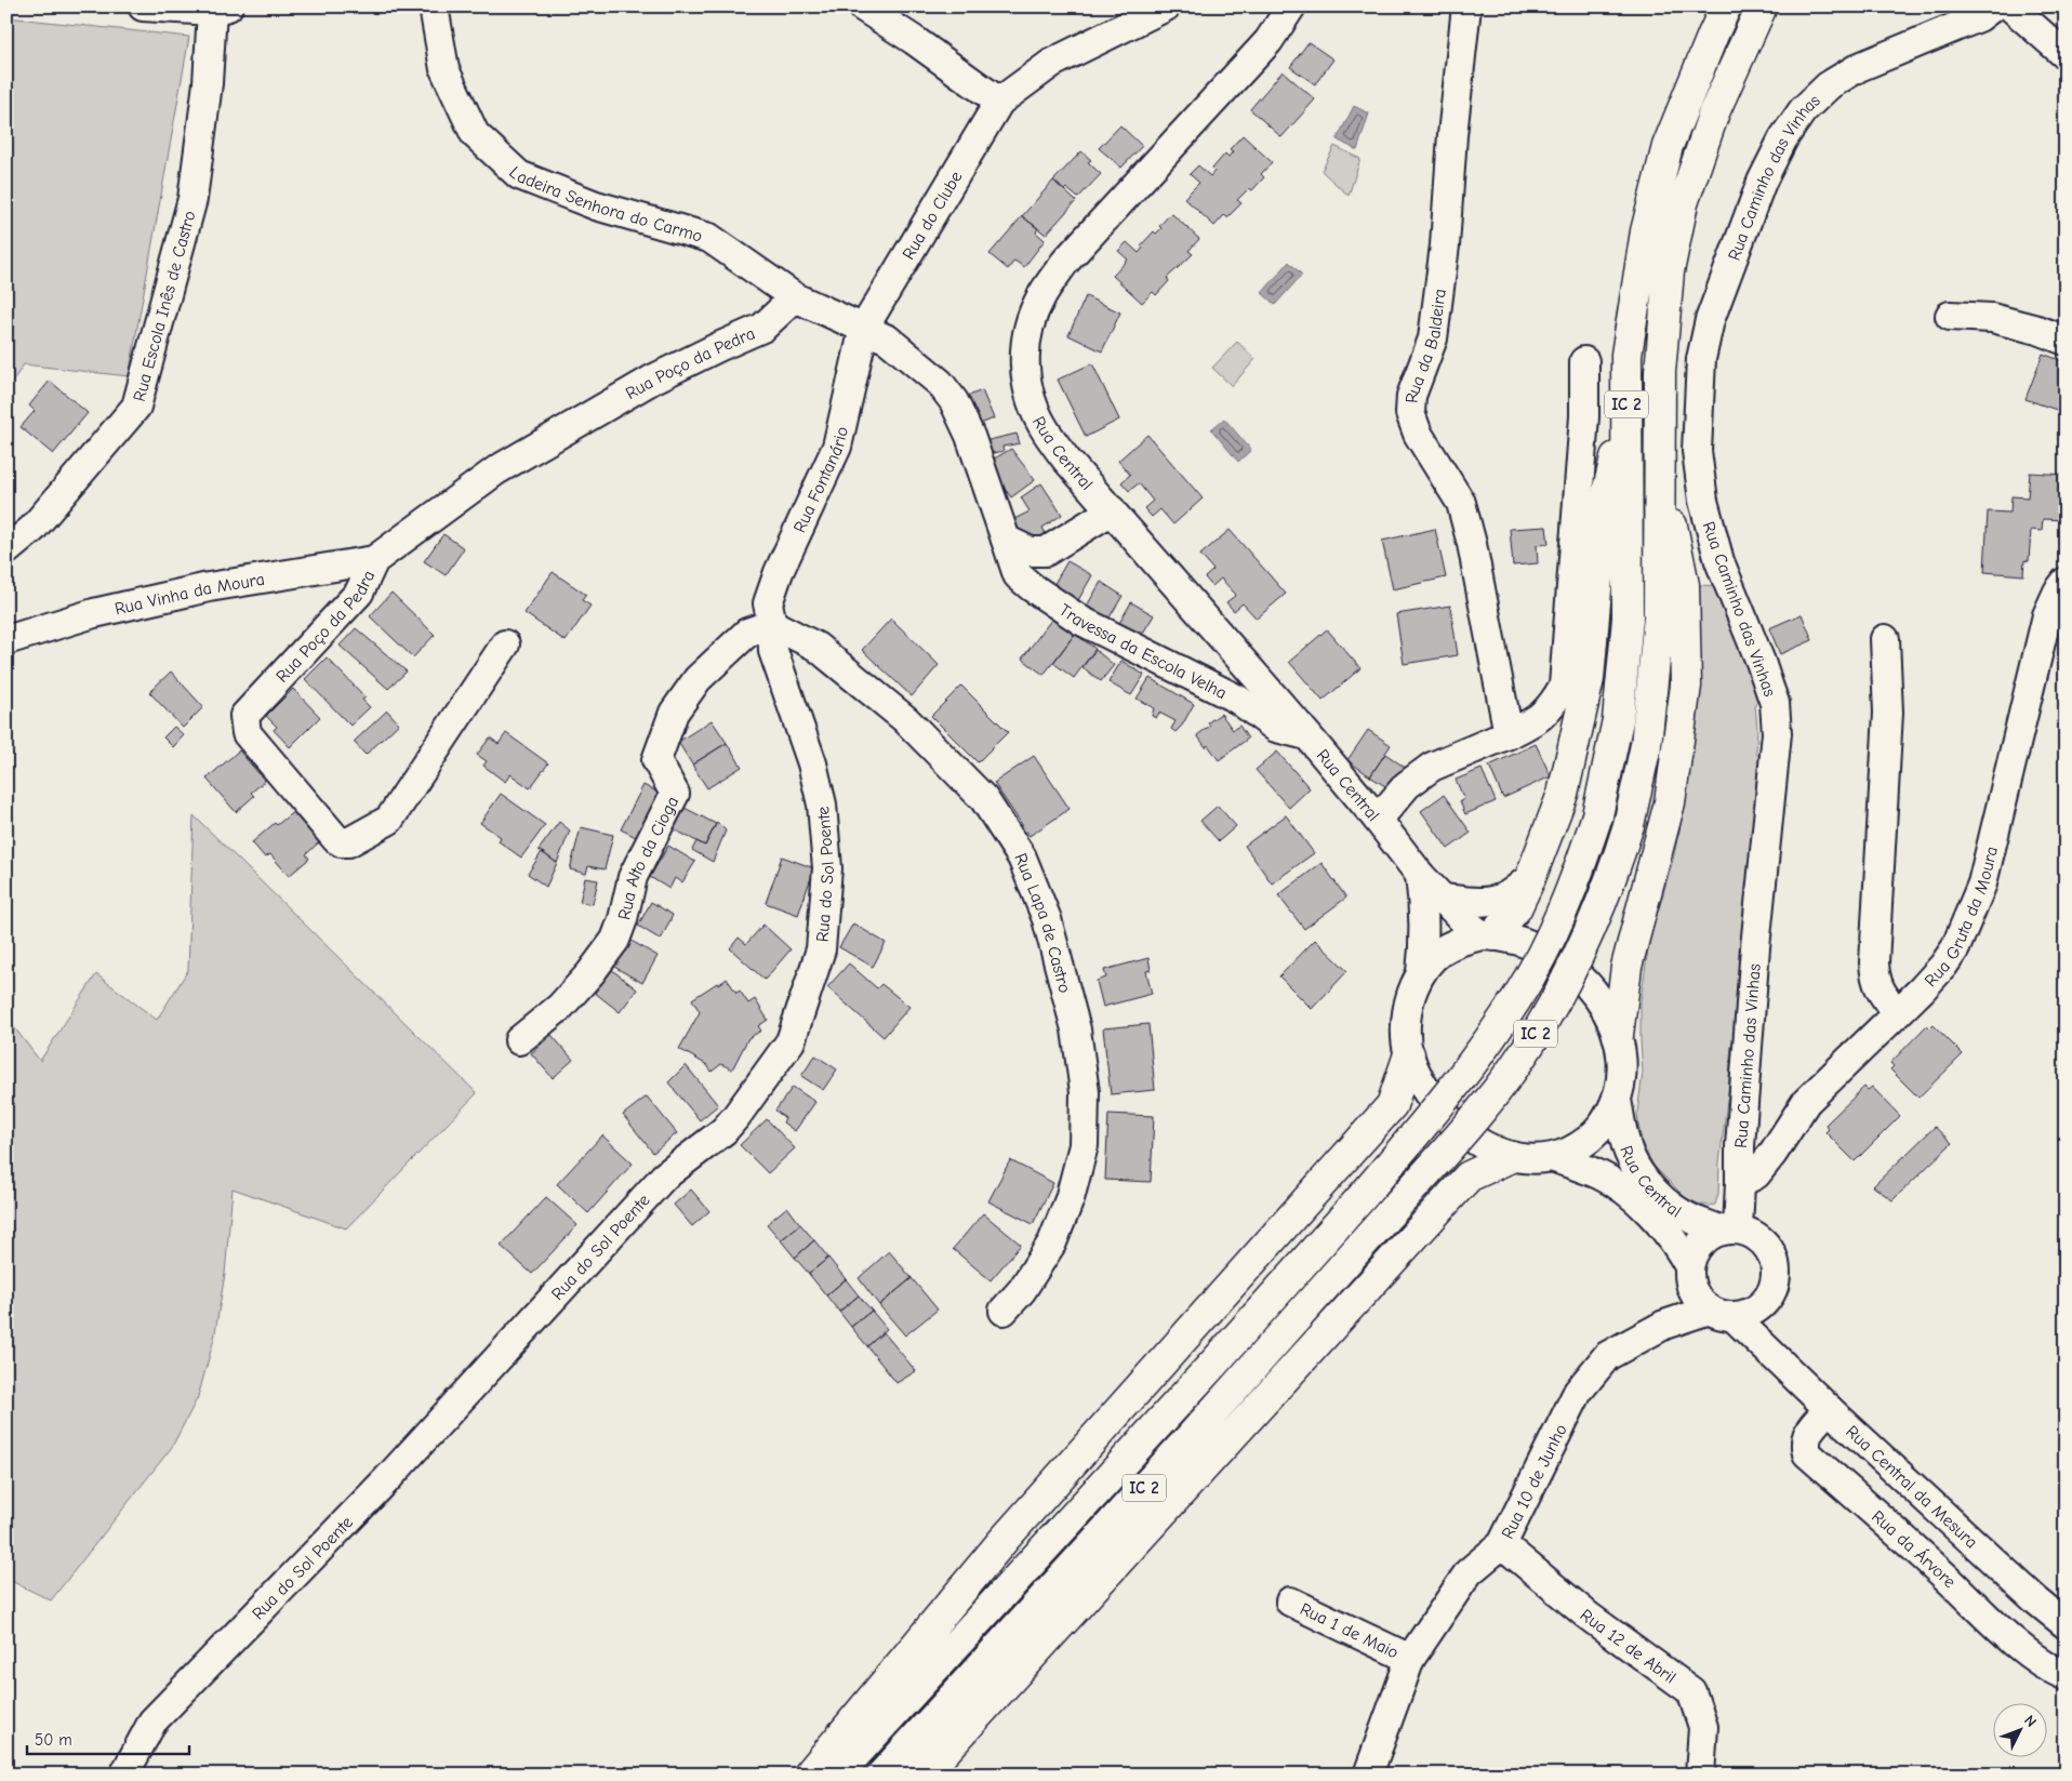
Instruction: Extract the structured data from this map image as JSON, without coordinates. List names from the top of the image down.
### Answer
{
  "streets": {
    "highway": ["IC 2"],
    "street": [
      "Rua Caminho das Vinhas",
      "Ladeira Senhora do Carmo",
      "Rua do Clube",
      "Rua Escola Inês de Castro",
      "Rua da Baldeira",
      "Rua Poço da Pedra",
      "Rua Central",
      "Rua Fontanário",
      "Rua Vinha da Moura",
      "Travessa da Escola Velha",
      "Rua Alto da Cioga",
      "Rua do Sol Poente",
      "Rua Gruta da Moura",
      "Rua Lapa de Castro",
      "Rua 10 de Junho",
      "Rua Central da Mesura",
      "Rua da Árvore",
      "Rua 1 de Maio",
      "Rua 12 de Abril"
    ]
  },
  "crossings": [
    ["Rua Caminho das Vinhas", "Rua Central"],
    ["Rua Caminho das Vinhas", "Rua Gruta da Moura"],
    ["Rua Caminho das Vinhas", "Rua 10 de Junho"],
    ["Ladeira Senhora do Carmo", "Rua do Clube"],
    ["Ladeira Senhora do Carmo", "Rua Poço da Pedra"],
    ["Ladeira Senhora do Carmo", "Rua Fontanário"],
    ["Ladeira Senhora do Carmo", "Travessa da Escola Velha"],
    ["Rua do Clube", "Rua Fontanário"],
    ["Rua do Clube", "Travessa da Escola Velha"],
    ["Rua Poço da Pedra", "Rua Vinha da Moura"],
    ["Rua Central", "Travessa da Escola Velha"],
    ["Rua Central", "Rua 10 de Junho"],
    ["Rua Central", "Rua Central da Mesura"],
    ["Rua Fontanário", "Travessa da Escola Velha"],
    ["Rua Fontanário", "Rua Alto da Cioga"],
    ["Rua Fontanário", "Rua do Sol Poente"],
    ["Rua Fontanário", "Rua Lapa de Castro"],
    ["Rua Alto da Cioga", "Rua do Sol Poente"],
    ["Rua Alto da Cioga", "Rua Lapa de Castro"],
    ["Rua do Sol Poente", "Rua Lapa de Castro"],
    ["Rua 10 de Junho", "Rua 1 de Maio"],
    ["Rua 10 de Junho", "Rua 12 de Abril"],
    ["Rua Central da Mesura", "Rua da Árvore"]
  ],
  "scale_bar": "50 m",
  "north": "top right"
}
